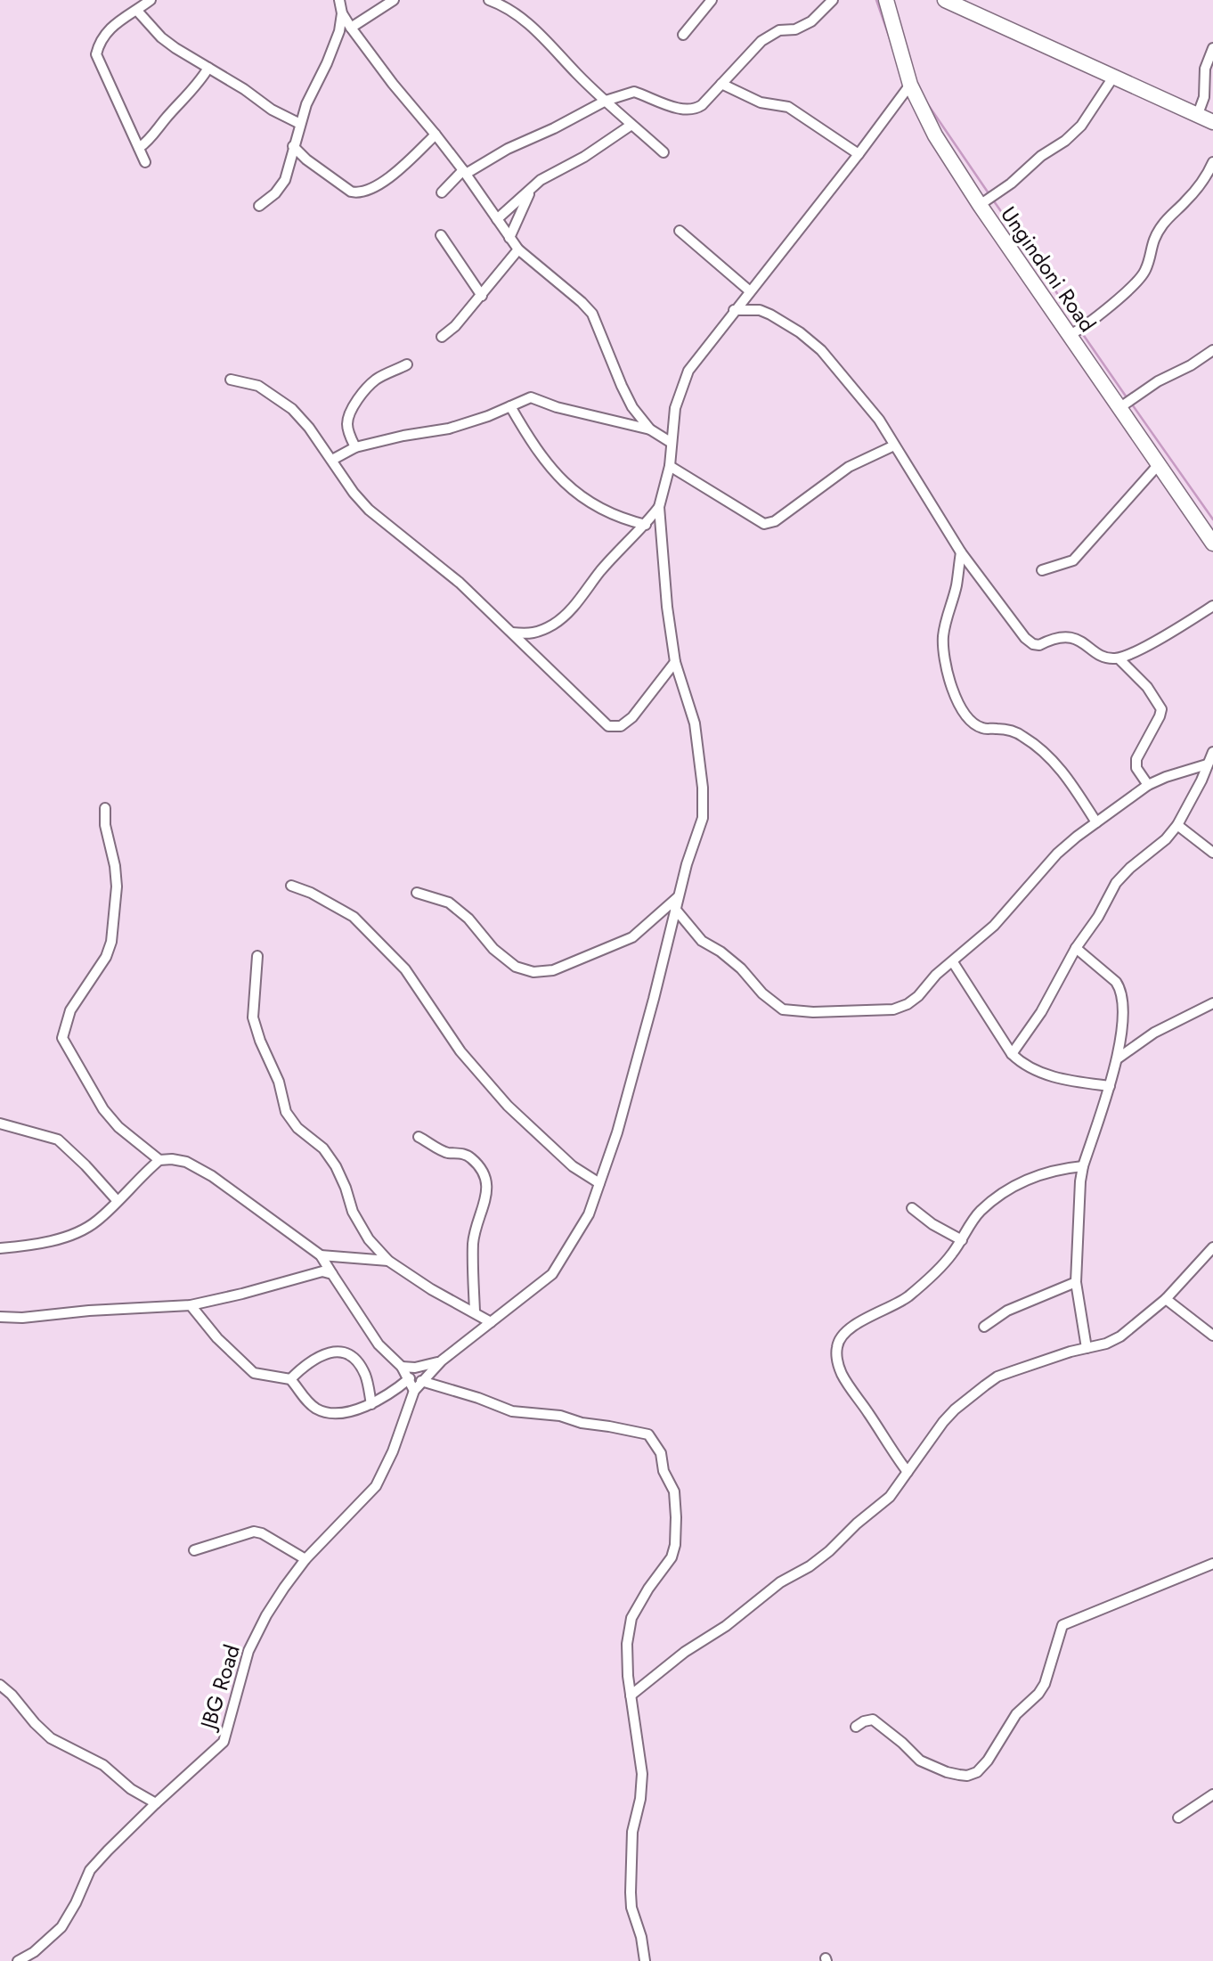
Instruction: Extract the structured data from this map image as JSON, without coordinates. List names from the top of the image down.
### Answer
{
  "streets": {
    "main road": ["Ungindoni Road"],
    "street": ["JBG Road"]
  }
}
